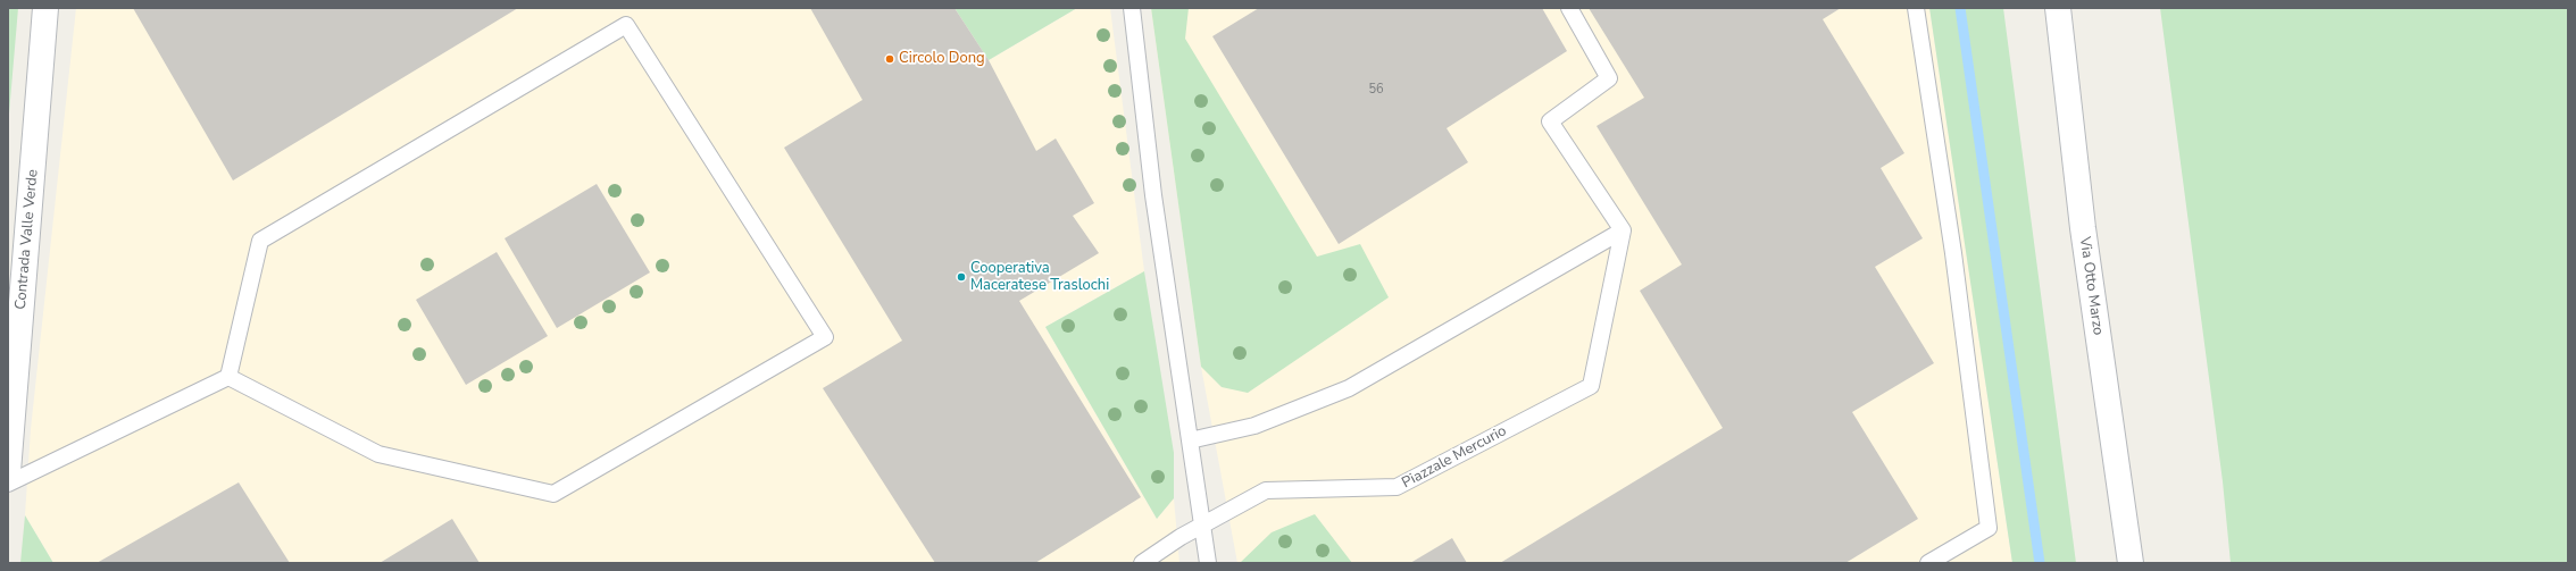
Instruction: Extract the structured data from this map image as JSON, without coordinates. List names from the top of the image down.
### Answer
{
  "streets": {
    "street": ["Contrada Valle Verde", "Via Otto Marzo"],
    "lane": ["Piazzale Mercurio"]
  },
  "places": ["Circolo Dong", "Cooperativa Maceratese Traslochi"],
  "house_numbers": ["56"]
}
